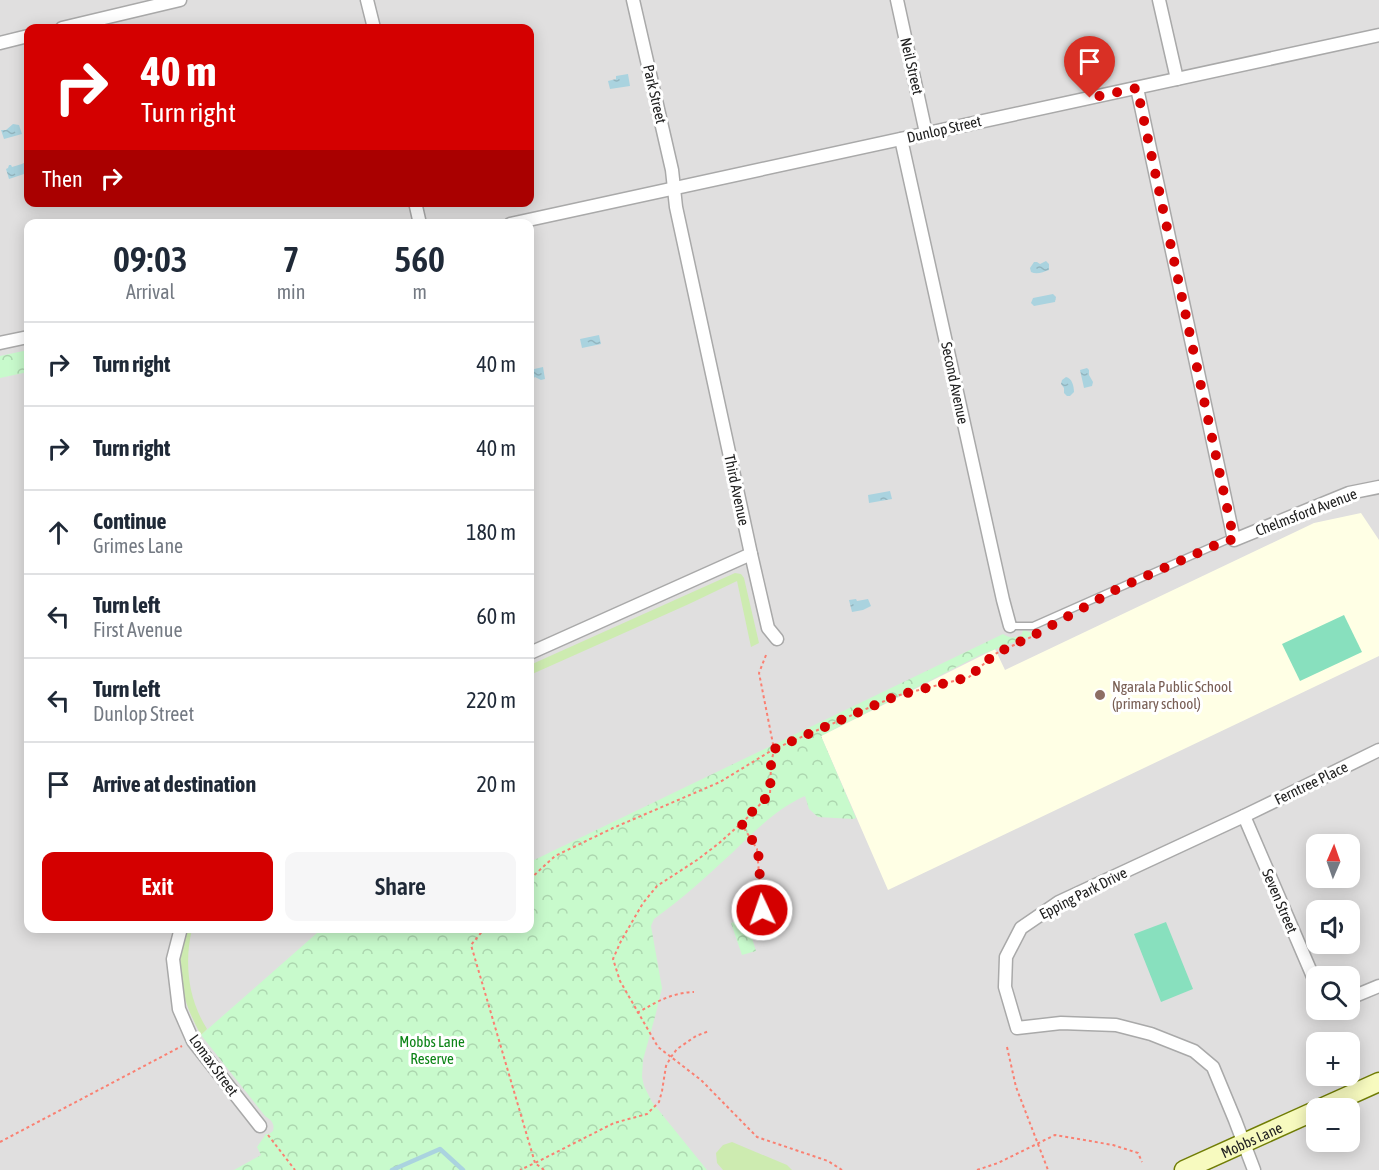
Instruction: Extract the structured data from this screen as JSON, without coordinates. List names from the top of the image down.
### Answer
{
  "streets": {
    "street": [
      "Neil Street",
      "Park Street",
      "Dunlop Street",
      "Second Avenue",
      "Third Avenue",
      "Chelmsford Avenue",
      "Ferntree Place",
      "Epping Park Drive",
      "Seven Street",
      "Lomax Street",
      "Mobbs Lane"
    ]
  },
  "crossings": [
    ["Neil Street", "Dunlop Street"],
    ["Park Street", "Dunlop Street"],
    ["Park Street", "Third Avenue"],
    ["Dunlop Street", "Second Avenue"],
    ["Dunlop Street", "Third Avenue"],
    ["Ferntree Place", "Epping Park Drive"],
    ["Ferntree Place", "Seven Street"],
    ["Epping Park Drive", "Seven Street"],
    ["Epping Park Drive", "Mobbs Lane"]
  ],
  "parks": ["Mobbs Lane Reserve"],
  "places": ["Ngarala Public School (primary school)"],
  "north": "top",
  "page": {
    "turn": ["40 m", "Turn right"],
    "then": "Then",
    "eta": [
      "09:03",
      "Arrival",
      "7",
      "min",
      "560",
      "m"
    ],
    "list": [
      {
        "name": "Turn right",
        "value": "40 m"
      },
      {
        "name": "Turn right",
        "value": "40 m"
      },
      {
        "name": "Continue",
        "note": "Grimes Lane",
        "value": "180 m"
      },
      {
        "name": "Turn left",
        "note": "First Avenue",
        "value": "60 m"
      },
      {
        "name": "Turn left",
        "note": "Dunlop Street",
        "value": "220 m"
      },
      {
        "name": "Arrive at destination",
        "value": "20 m"
      }
    ],
    "map_buttons": ["+", "−"],
    "buttons": ["Exit", "Share"]
  }
}
